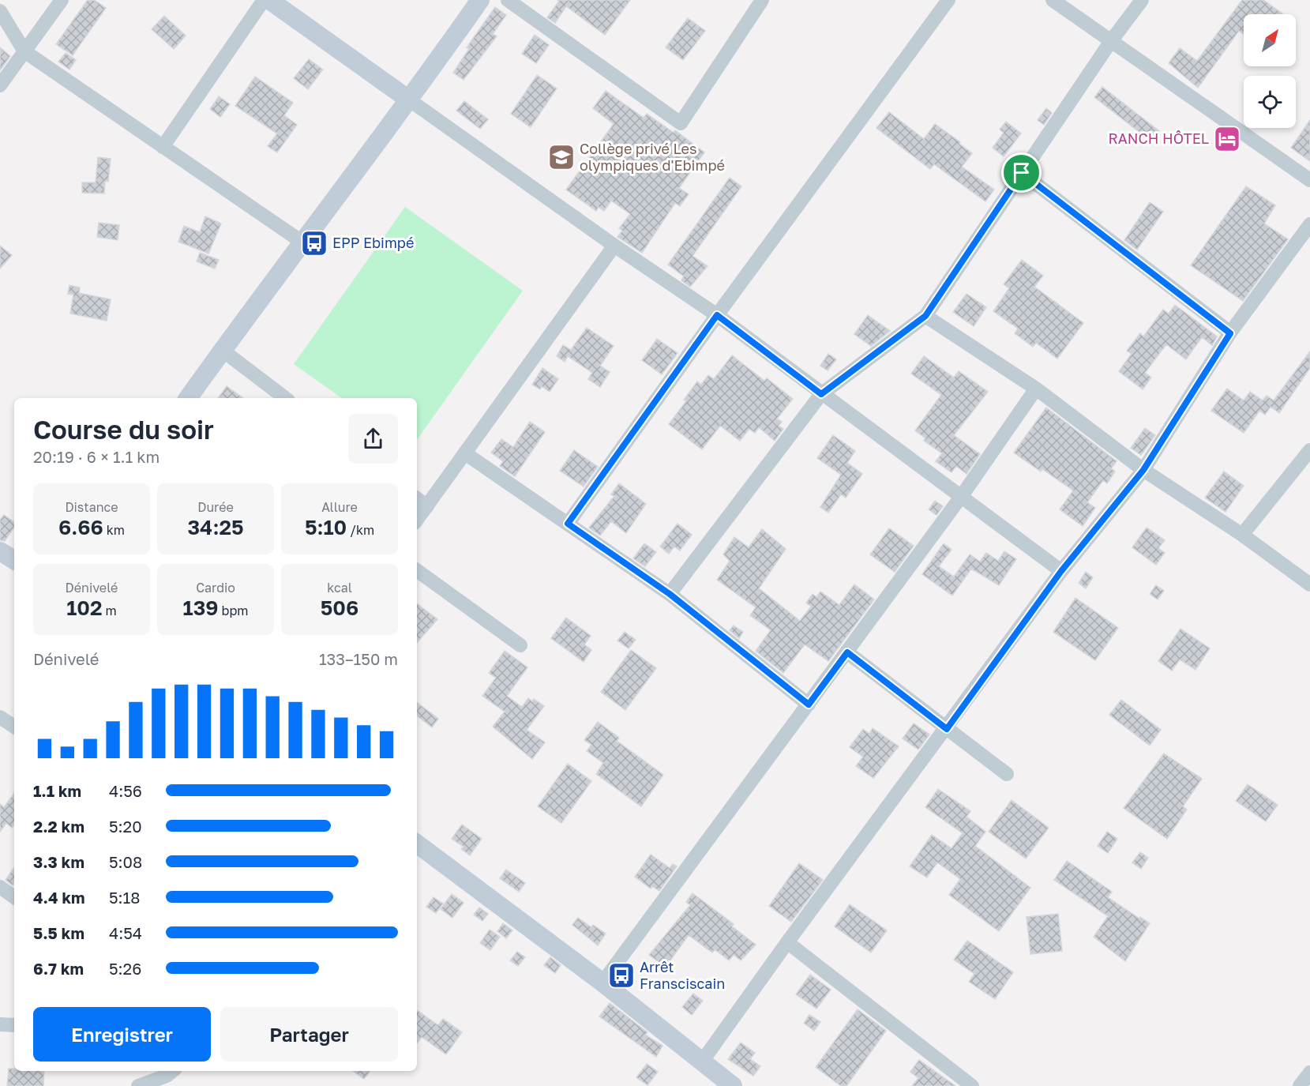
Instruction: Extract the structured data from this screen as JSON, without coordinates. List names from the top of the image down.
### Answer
{
  "places": {
    "hotel": ["RANCH HÔTEL"],
    "school or university": ["Collège privé Les olympiques d'Ebimpé"],
    "bus stop": ["EPP Ebimpé", "Arrêt Fransciscain"]
  },
  "north": "top right",
  "page": {
    "heading": ["Course du soir", "20:19 · 6 × 1.1 km"],
    "stats": [
      ["Distance", "6.66 km"],
      ["Durée", "34:25"],
      ["Allure", "5:10 /km"],
      ["Dénivelé", "102 m"],
      ["Cardio", "139 bpm"],
      ["kcal", "506"]
    ],
    "chart": ["Dénivelé", "133–150 m"],
    "list": [
      {
        "name": "1.1 km",
        "note": "4:56"
      },
      {
        "name": "2.2 km",
        "note": "5:20"
      },
      {
        "name": "3.3 km",
        "note": "5:08"
      },
      {
        "name": "4.4 km",
        "note": "5:18"
      },
      {
        "name": "5.5 km",
        "note": "4:54"
      },
      {
        "name": "6.7 km",
        "note": "5:26"
      }
    ],
    "buttons": ["Enregistrer", "Partager"]
  }
}
